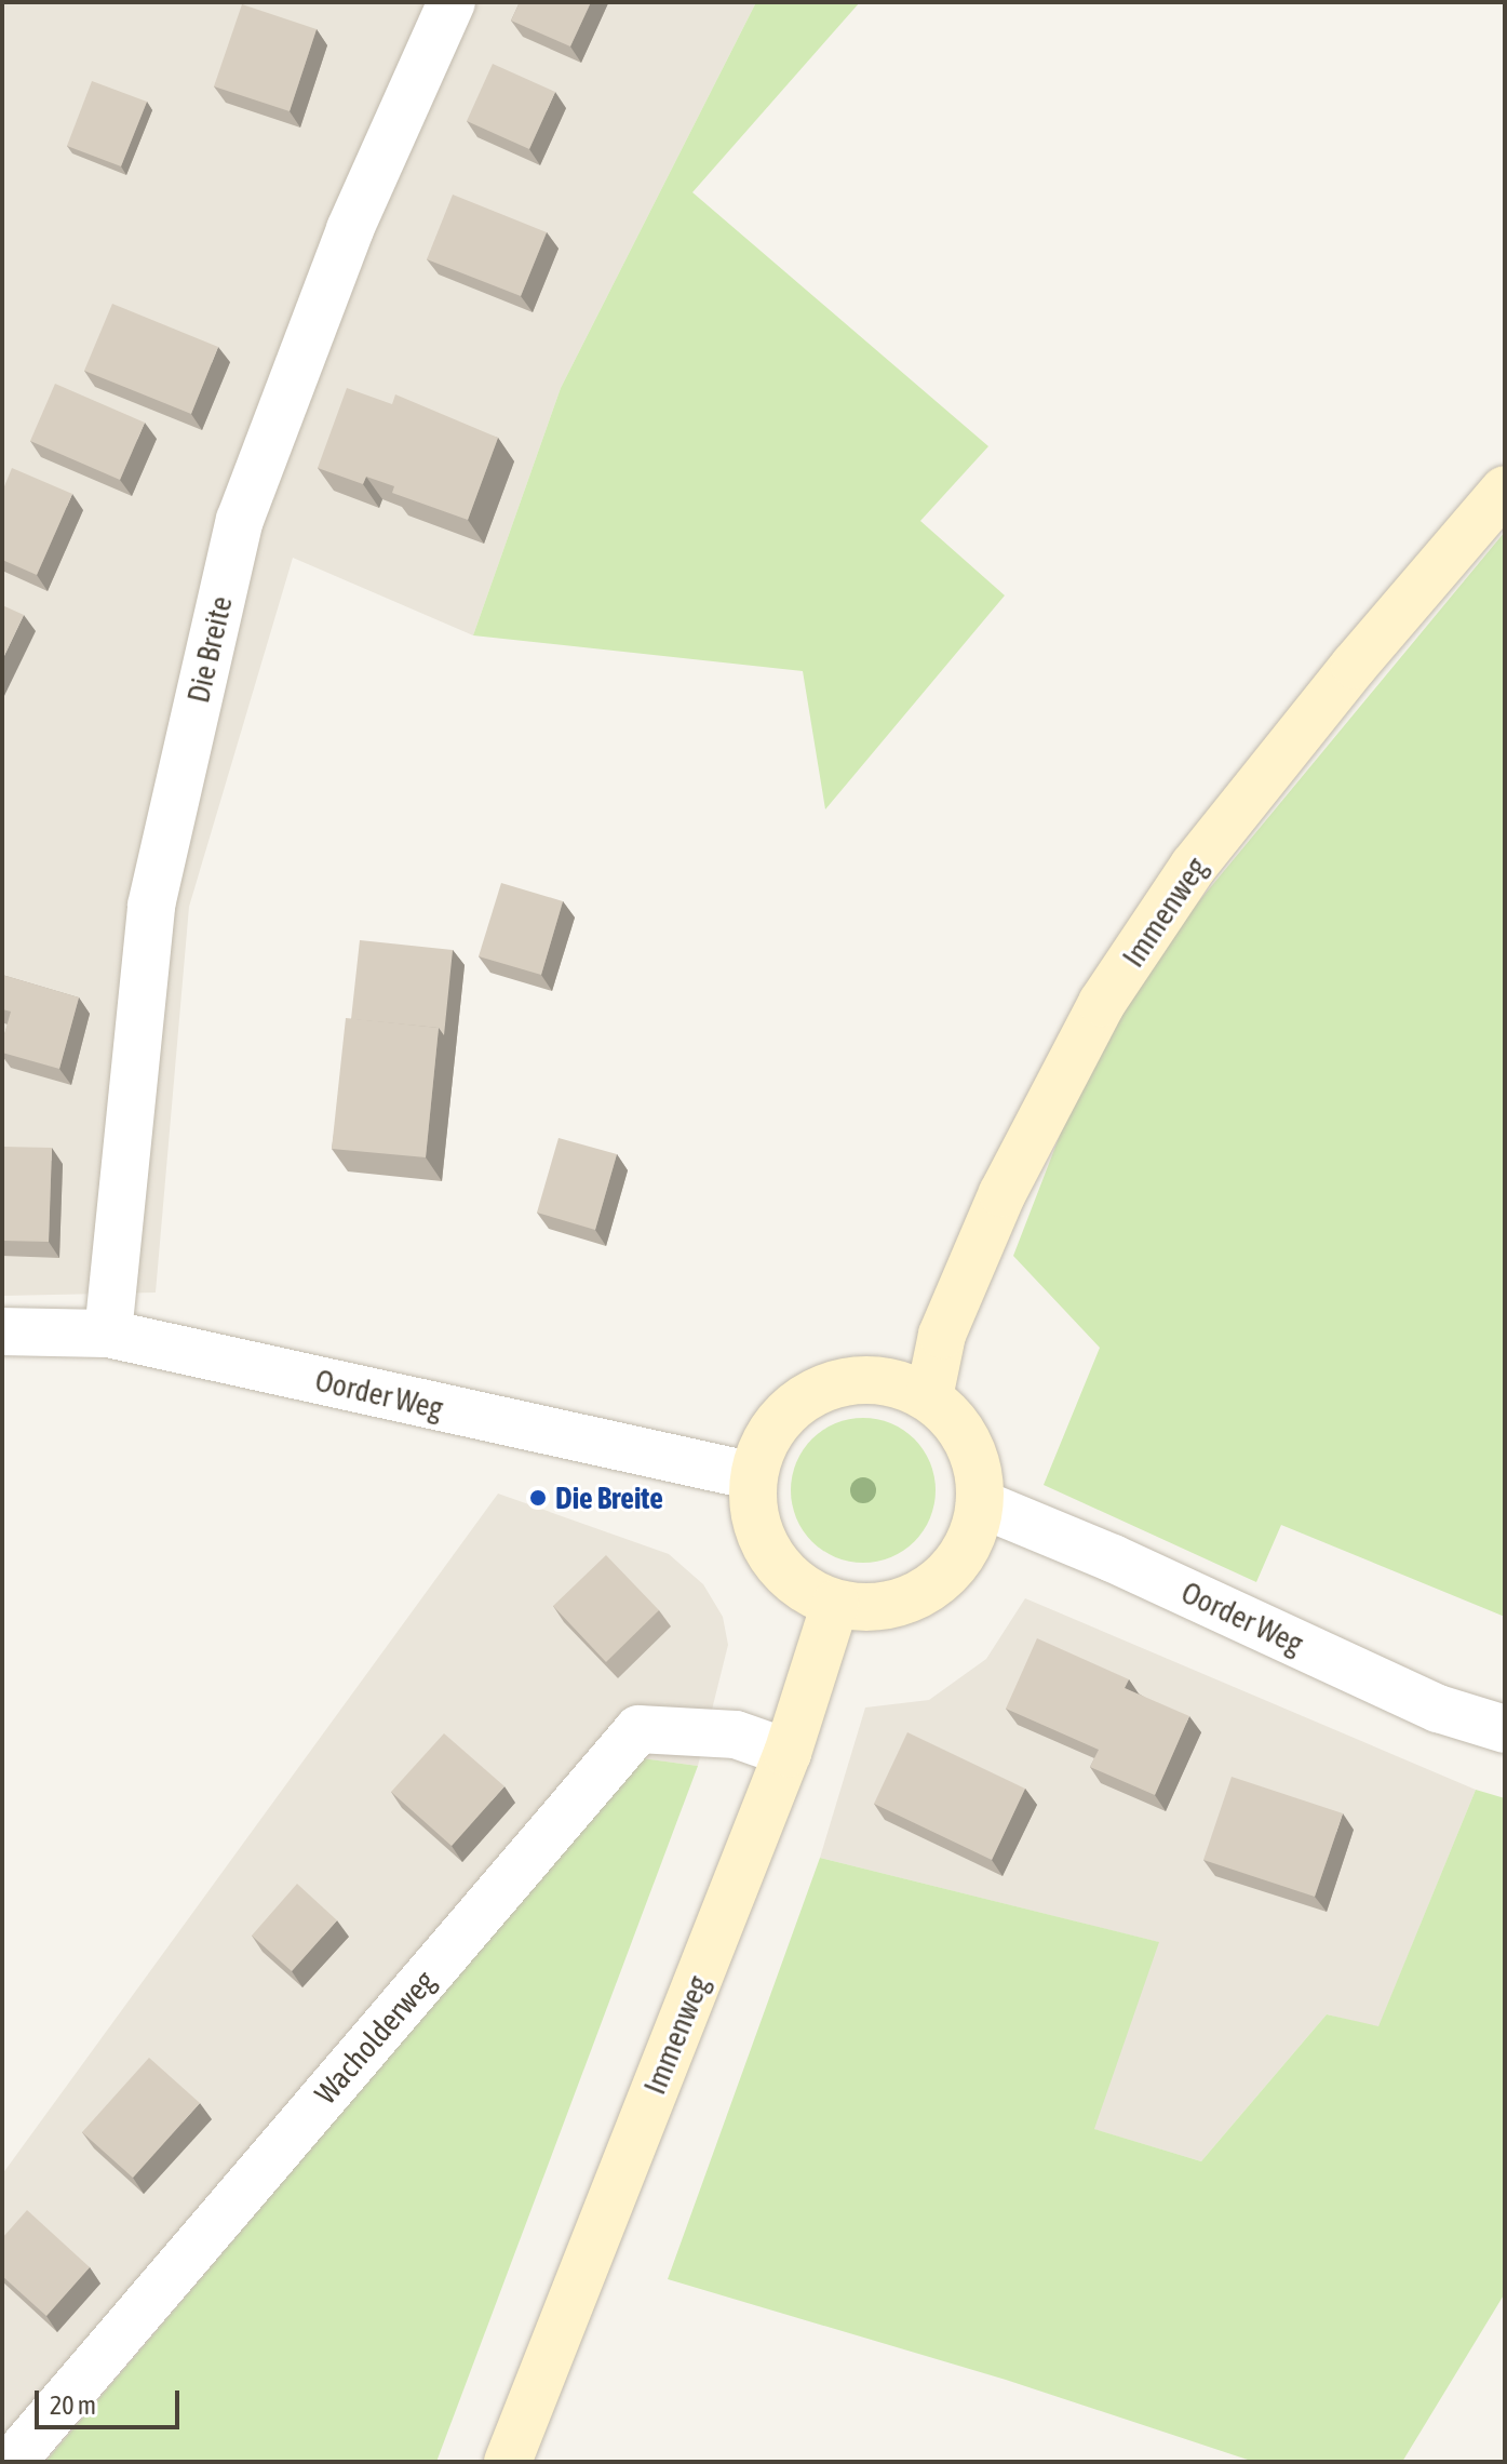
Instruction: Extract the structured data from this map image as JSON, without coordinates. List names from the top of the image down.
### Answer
{
  "streets": {
    "street": [
      "Die Breite",
      "Immenweg",
      "Oorder Weg",
      "Wacholderweg"
    ]
  },
  "crossings": [
    ["Die Breite", "Oorder Weg"],
    ["Immenweg", "Oorder Weg"],
    ["Immenweg", "Wacholderweg"]
  ],
  "places": ["Die Breite"],
  "scale_bar": "20 m"
}
